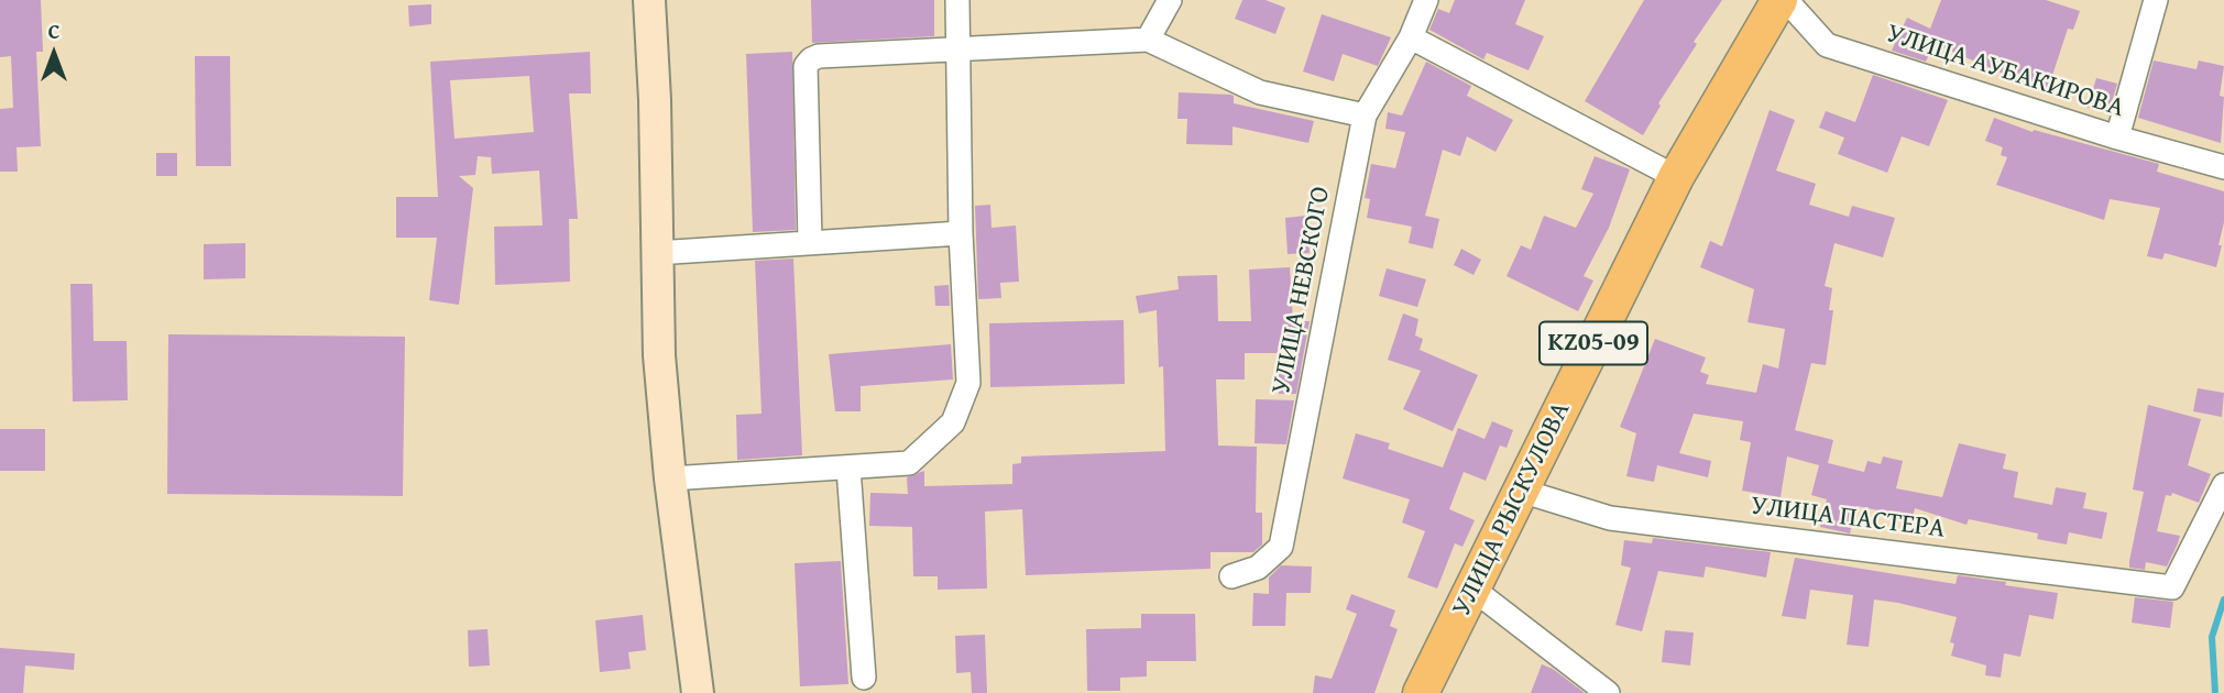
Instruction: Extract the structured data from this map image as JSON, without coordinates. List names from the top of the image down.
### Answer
{
  "streets": {
    "main road": ["KZ05-09", "УЛИЦА РЫСКУЛОВА"],
    "street": ["УЛИЦА АУБАКИРОВА", "УЛИЦА НЕВСКОГО", "УЛИЦА ПАСТЕРА"]
  },
  "crossings": [
    ["УЛИЦА РЫСКУЛОВА", "УЛИЦА ПАСТЕРА"]
  ],
  "north": "top"
}
